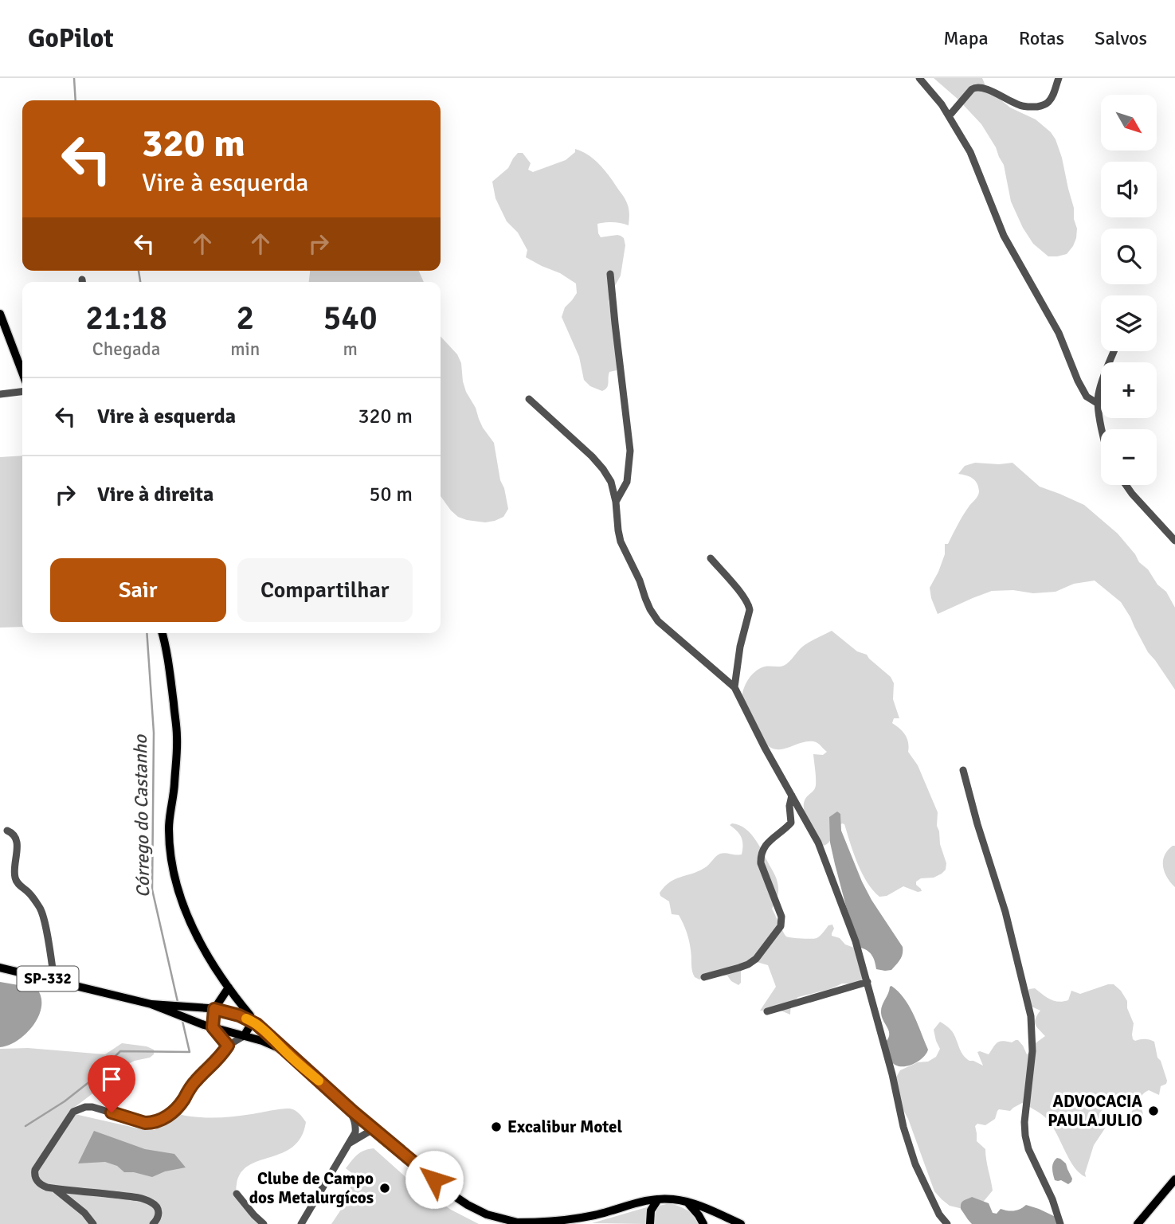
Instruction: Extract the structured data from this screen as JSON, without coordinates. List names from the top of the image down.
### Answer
{
  "streets": {
    "main road": ["SP-332"]
  },
  "water": ["Córrego do Castanho"],
  "places": ["ADVOCACIA PAULAJULIO", "Excalibur Motel", "Clube de Campo dos Metalurgícos"],
  "north": "bottom right",
  "page": {
    "header": "GoPilot",
    "nav": ["Mapa", "Rotas", "Salvos"],
    "map_buttons": ["+", "−"],
    "turn": ["320 m", "Vire à esquerda"],
    "eta": [
      "21:18",
      "Chegada",
      "2",
      "min",
      "540",
      "m"
    ],
    "list": [
      {
        "name": "Vire à esquerda",
        "value": "320 m"
      },
      {
        "name": "Vire à direita",
        "value": "50 m"
      }
    ],
    "buttons": ["Sair", "Compartilhar"]
  }
}
